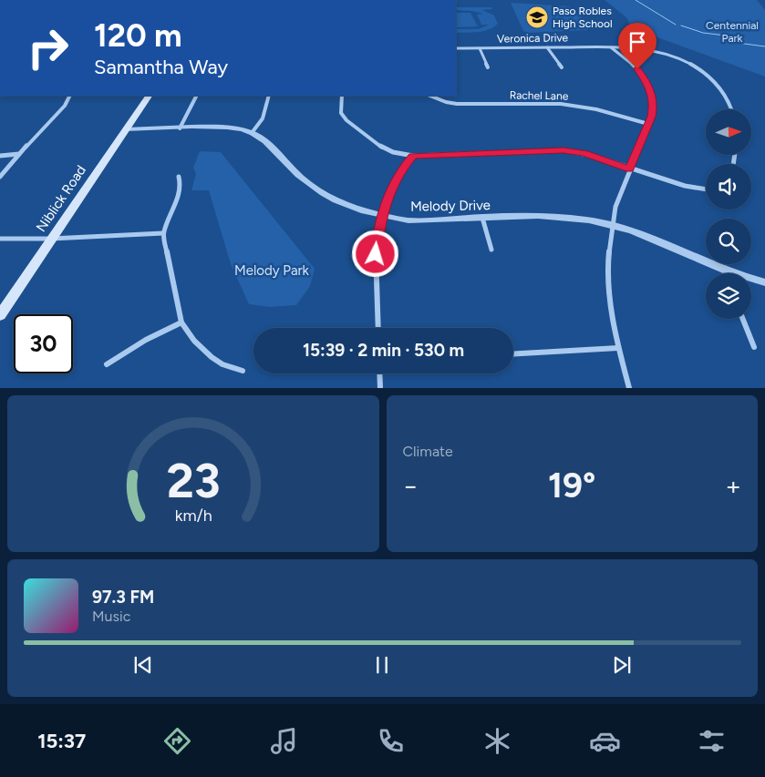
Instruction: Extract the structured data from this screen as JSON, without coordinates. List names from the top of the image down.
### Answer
{
  "streets": {
    "main road": ["Niblick Road"],
    "street": ["Veronica Drive", "Rachel Lane", "Melody Drive"]
  },
  "crossings": [
    ["Niblick Road", "Melody Drive"]
  ],
  "parks": ["Centennial Park", "Melody Park"],
  "places": {
    "school or university": ["Paso Robles High School"]
  },
  "north": "right",
  "page": {
    "turn": ["120 m", "Samantha Way"],
    "limit": "30",
    "trip": "15:39 · 2 min · 530 m",
    "tile": "Climate",
    "heat": ["−", "19°", "+"],
    "song": ["97.3 FM", "Music"],
    "tabs": "15:37",
    "gauge": ["23", "km/h"]
  }
}
